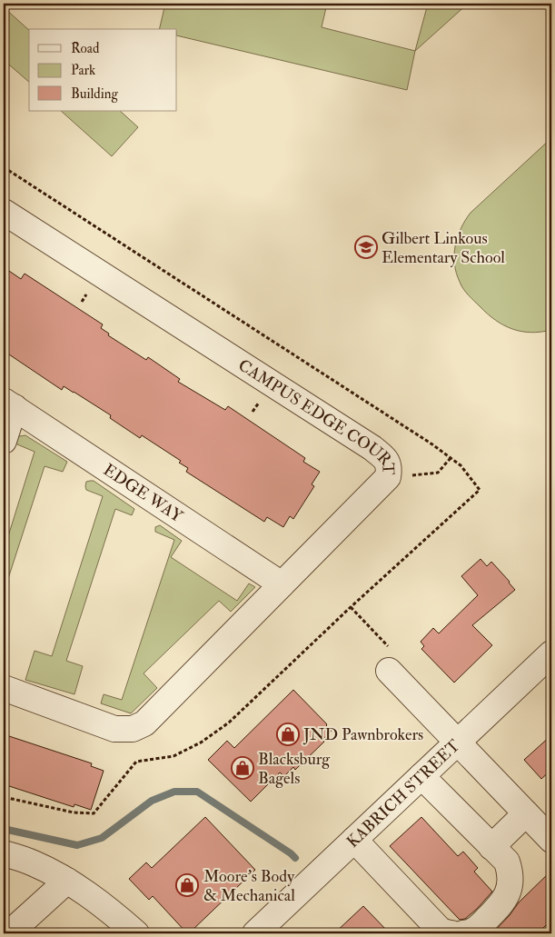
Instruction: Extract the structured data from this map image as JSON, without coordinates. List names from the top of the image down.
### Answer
{
  "streets": {
    "street": ["CAMPUS EDGE COURT", "EDGE WAY", "KABRICH STREET"]
  },
  "crossings": [
    ["CAMPUS EDGE COURT", "EDGE WAY"]
  ],
  "places": {
    "school or university": ["Gilbert Linkous Elementary School"],
    "shop": ["JND Pawnbrokers", "Blacksburg Bagels", "Moore's Body & Mechanical"]
  },
  "legend": ["Road", "Park", "Building"]
}
